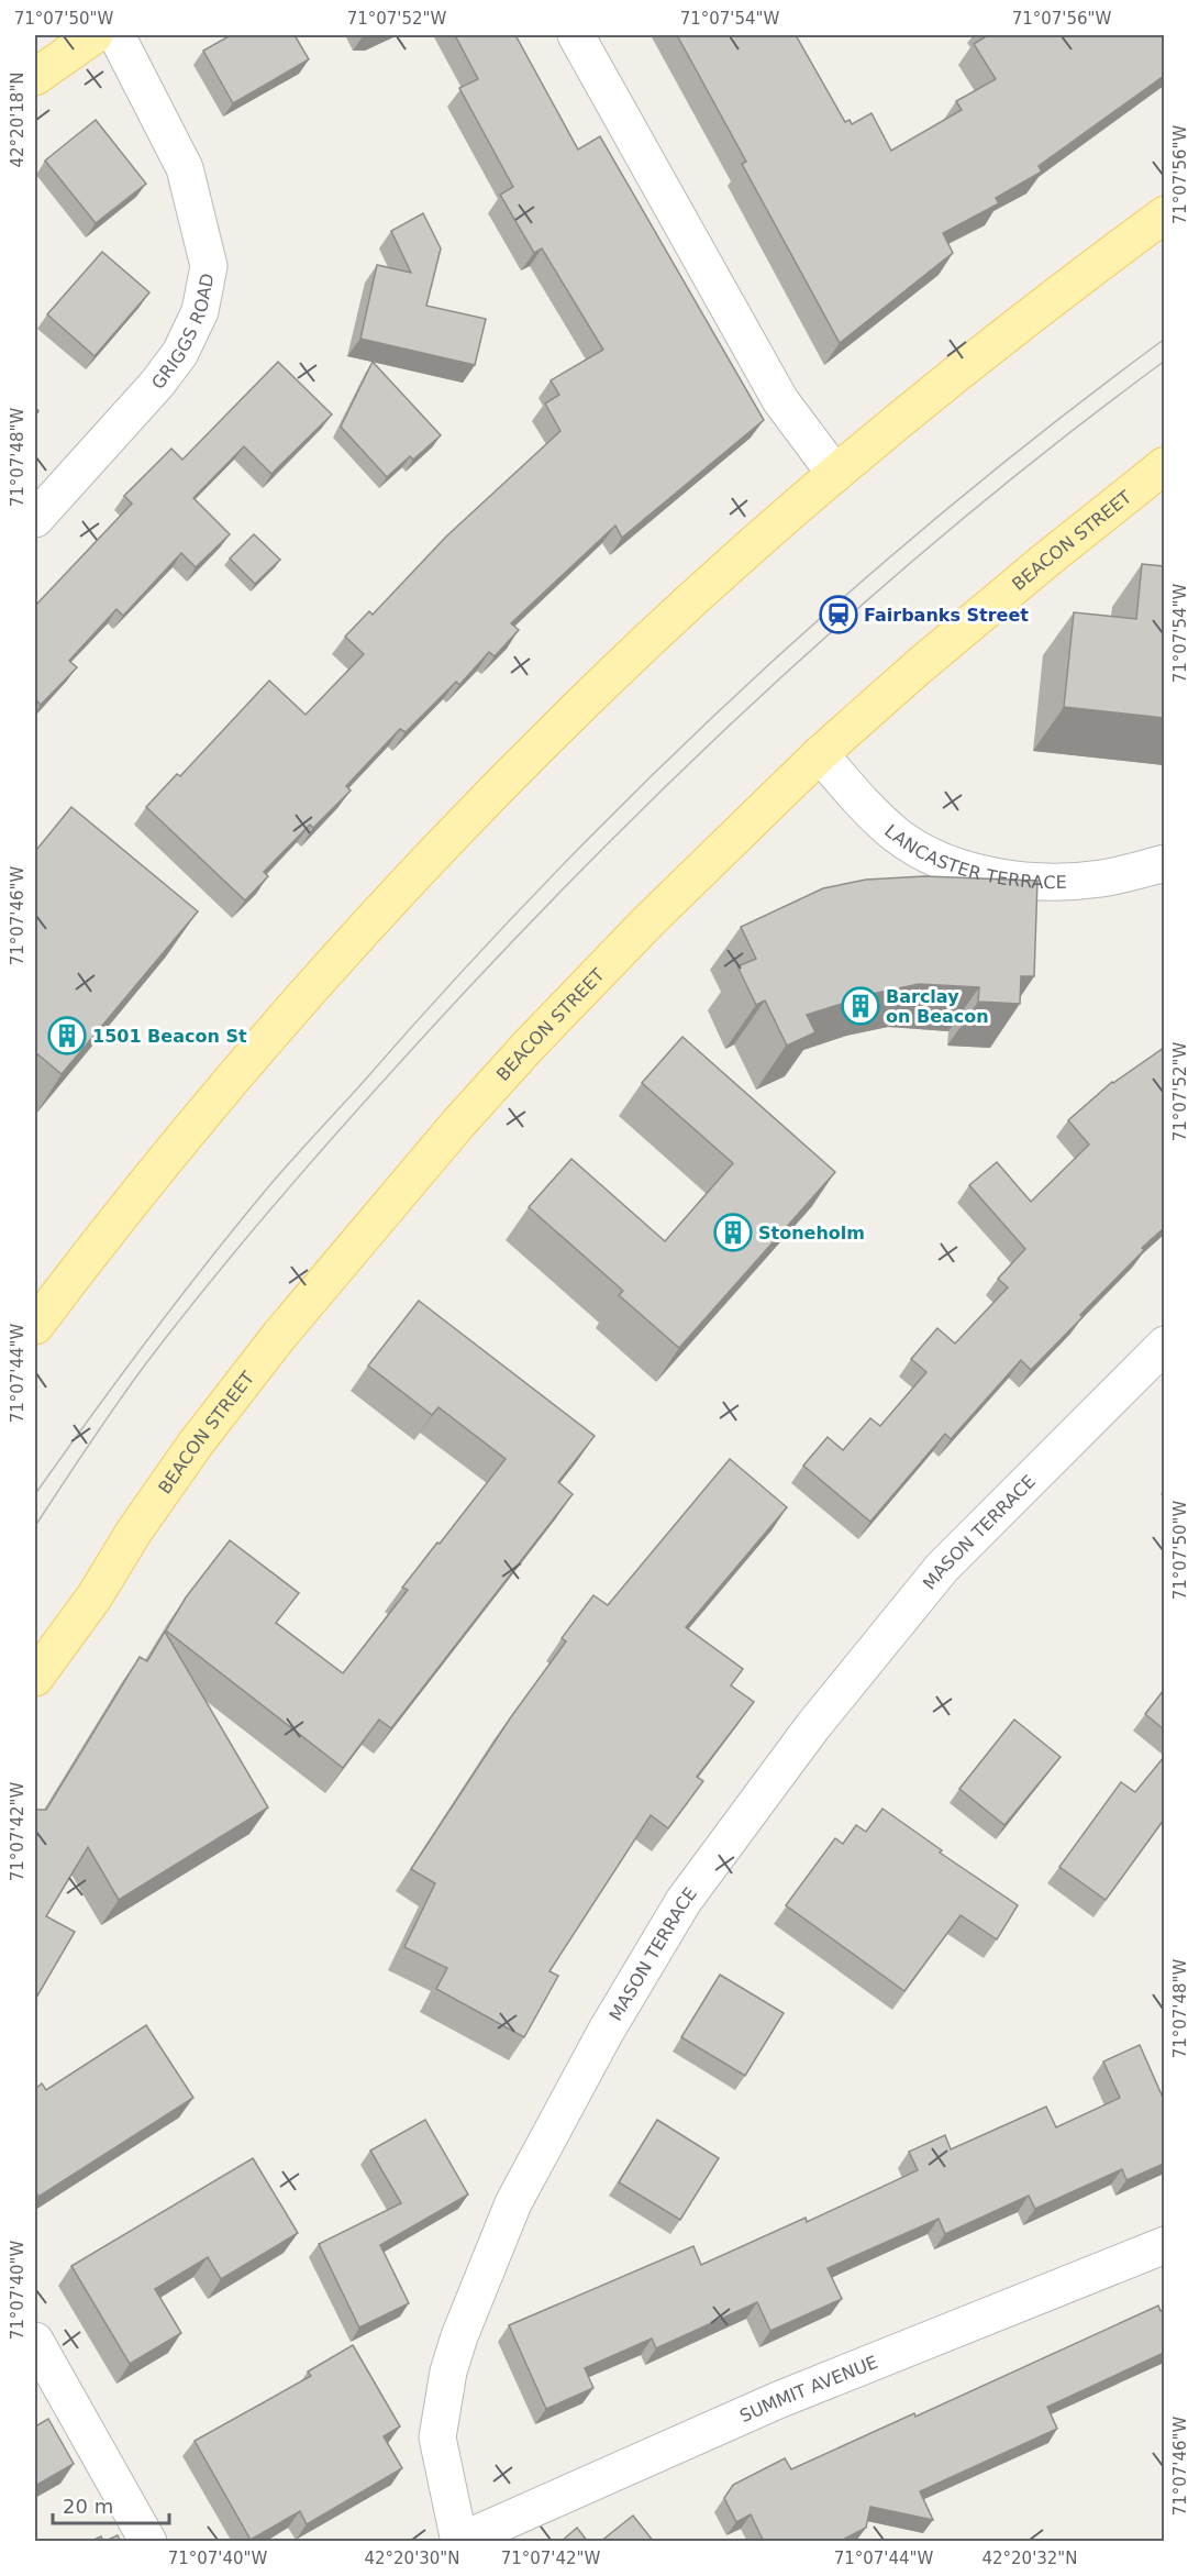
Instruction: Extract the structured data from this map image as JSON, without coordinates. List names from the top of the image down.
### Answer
{
  "streets": {
    "main road": ["BEACON STREET"],
    "street": [
      "GRIGGS ROAD",
      "LANCASTER TERRACE",
      "MASON TERRACE",
      "SUMMIT AVENUE"
    ]
  },
  "crossings": [
    ["BEACON STREET", "LANCASTER TERRACE"],
    ["MASON TERRACE", "SUMMIT AVENUE"]
  ],
  "places": {
    "station": ["Fairbanks Street"],
    "building": ["Barclay on Beacon", "1501 Beacon St", "Stoneholm"]
  },
  "scale_bar": "20 m",
  "coordinates": [
    "71°07'50\"W",
    "71°07'52\"W",
    "71°07'54\"W",
    "71°07'56\"W",
    "42°20'18\"N",
    "71°07'48\"W",
    "71°07'46\"W",
    "71°07'44\"W",
    "71°07'42\"W",
    "71°07'40\"W",
    "42°20'30\"N",
    "42°20'32\"N"
  ]
}
